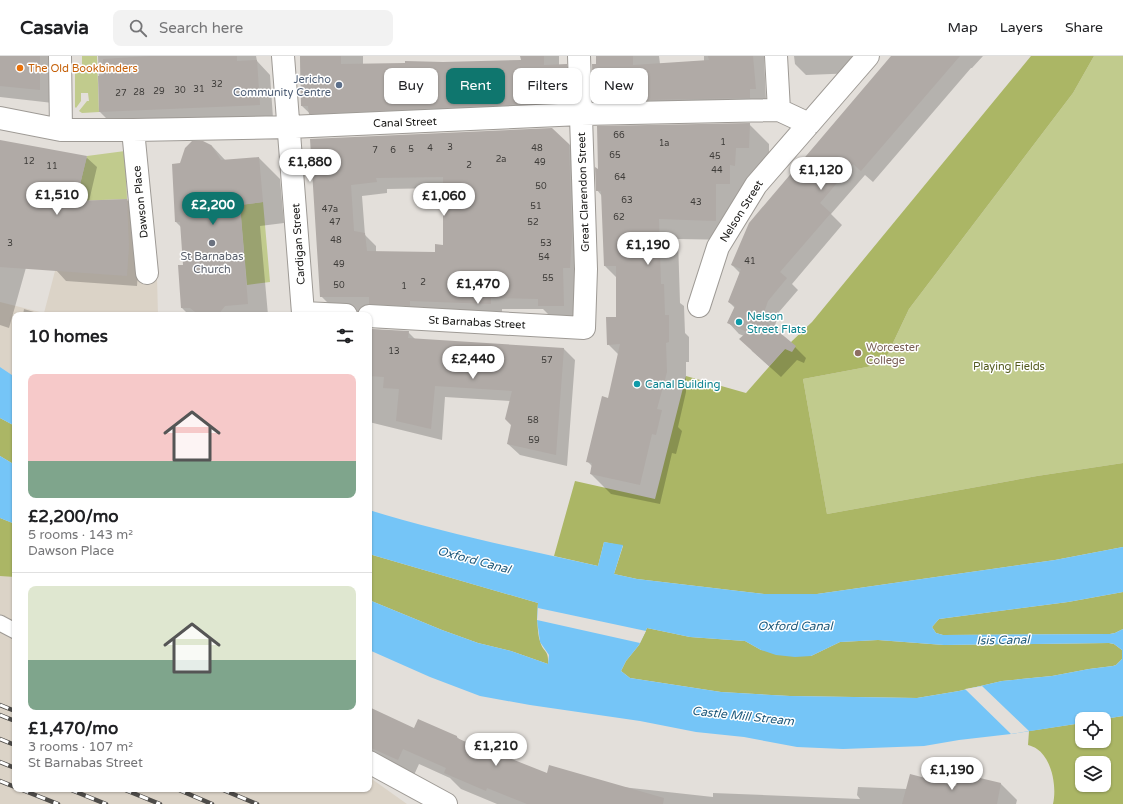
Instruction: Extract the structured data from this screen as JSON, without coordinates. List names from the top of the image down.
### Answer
{
  "streets": {
    "street": [
      "Canal Street",
      "Great Clarendon Street",
      "Dawson Place",
      "Nelson Street",
      "Cardigan Street",
      "St Barnabas Street"
    ]
  },
  "crossings": [
    ["Canal Street", "Great Clarendon Street"],
    ["Canal Street", "Dawson Place"],
    ["Canal Street", "Nelson Street"],
    ["Canal Street", "Cardigan Street"],
    ["Great Clarendon Street", "St Barnabas Street"]
  ],
  "water": ["Oxford Canal", "Isis Canal", "Castle Mill Stream"],
  "parks": ["Playing Fields"],
  "places": [
    "The Old Bookbinders",
    "Jericho Community Centre",
    "St Barnabas Church",
    "Nelson Street Flats",
    "Worcester College",
    "Canal Building"
  ],
  "house_numbers": [
    "32",
    "31",
    "30",
    "29",
    "28",
    "27",
    "66",
    "1",
    "1a",
    "3",
    "4",
    "48",
    "5",
    "7",
    "6",
    "65",
    "45",
    "2a",
    "12",
    "49",
    "2",
    "11",
    "44",
    "64",
    "50",
    "63",
    "43",
    "51",
    "47a",
    "62",
    "47",
    "52",
    "48",
    "3",
    "53",
    "54",
    "41",
    "49",
    "55",
    "2",
    "50",
    "1",
    "13",
    "57",
    "58",
    "59"
  ],
  "page": {
    "header": "Casavia",
    "search": "Search here",
    "nav": ["Map", "Layers", "Share"],
    "chip": [
      "Buy",
      "Rent",
      "Filters",
      "New"
    ],
    "price": [
      "£1,880",
      "£1,120",
      "£1,510",
      "£1,060",
      "£2,200",
      "£1,190",
      "£1,470",
      "£2,440",
      "£1,210",
      "£1,190"
    ],
    "heading": "10 homes",
    "list": [
      {
        "name": "£2,200/mo",
        "note": "5 rooms · 143 m² · Dawson Place"
      },
      {
        "name": "£1,470/mo",
        "note": "3 rooms · 107 m² · St Barnabas Street"
      }
    ]
  }
}
